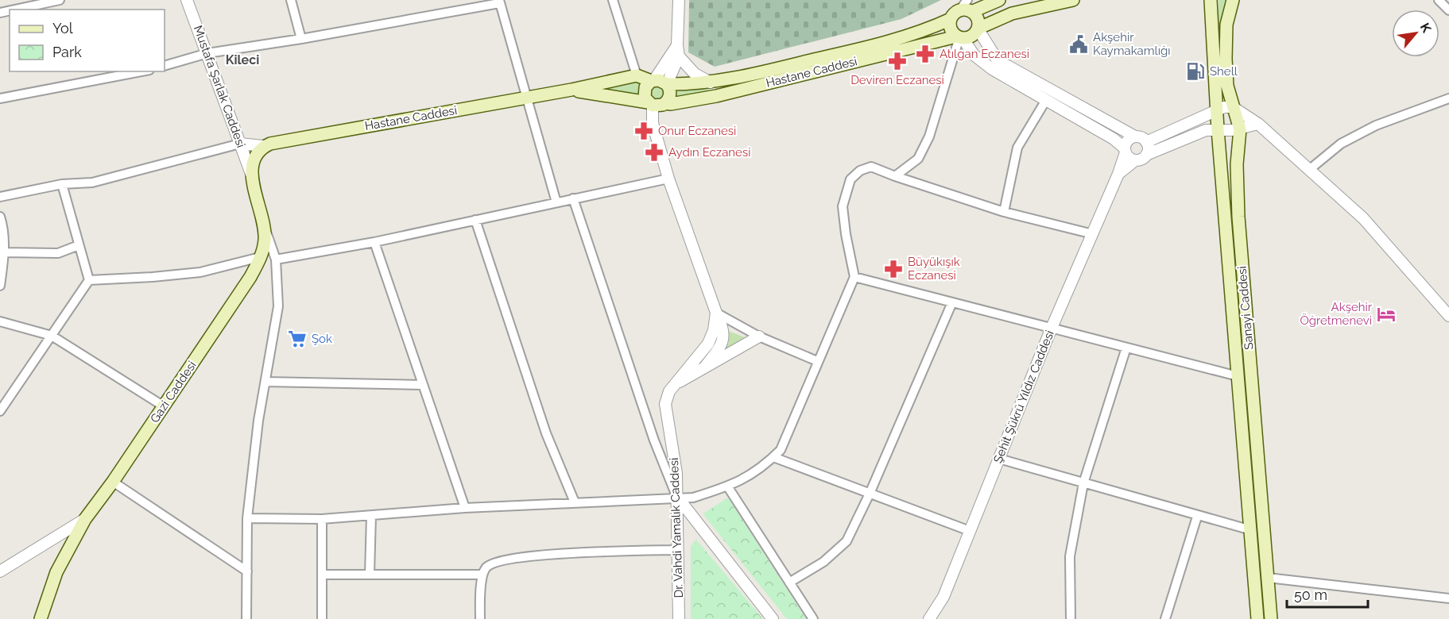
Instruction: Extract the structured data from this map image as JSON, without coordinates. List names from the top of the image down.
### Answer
{
  "streets": {
    "main road": ["Hastane Caddesi", "Sanayi Caddesi", "Gazi Caddesi"],
    "street": ["Mustafa Şarlak Caddesi", "Şehit Şükrü Yıldız Caddesi", "Dr. Vahdi Yamalık Caddesi"]
  },
  "crossings": [
    ["Hastane Caddesi", "Gazi Caddesi"],
    ["Hastane Caddesi", "Dr. Vahdi Yamalık Caddesi"],
    ["Mustafa Şarlak Caddesi", "Gazi Caddesi"]
  ],
  "districts": ["Kileci"],
  "places": {
    "public building": ["Akşehir Kaymakamlığı"],
    "pharmacy": [
      "Atılgan Eczanesi",
      "Deviren Eczanesi",
      "Onur Eczanesi",
      "Aydın Eczanesi",
      "Büyükışık Eczanesi"
    ],
    "fuel station": ["Shell"],
    "hotel": ["Akşehir Öğretmenevi"],
    "supermarket": ["Şok"]
  },
  "legend": ["Yol", "Park"],
  "scale_bar": "50 m",
  "north": "top right"
}
